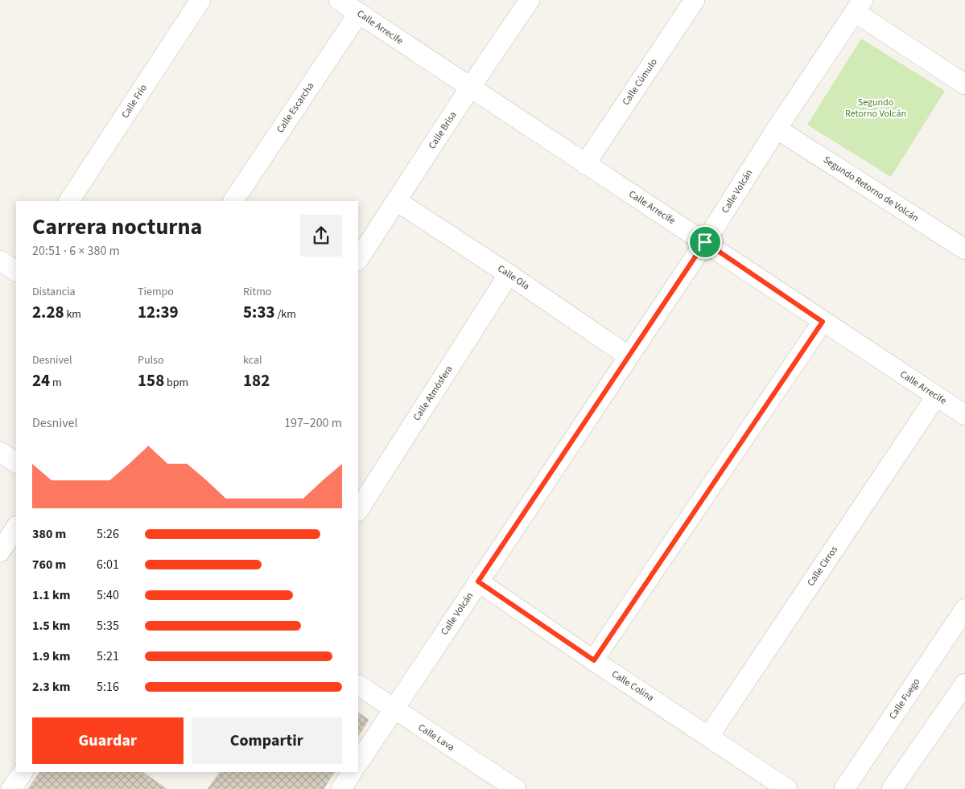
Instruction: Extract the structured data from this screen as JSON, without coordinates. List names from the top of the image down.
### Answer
{
  "streets": {
    "street": [
      "Calle Arrecife",
      "Calle Cúmulo",
      "Calle Frío",
      "Calle Escarcha",
      "Calle Brisa",
      "Segundo Retorno de Volcán",
      "Calle Volcán",
      "Calle Ola",
      "Calle Atmósfera",
      "Calle Cirros",
      "Calle Colina",
      "Calle Fuego",
      "Calle Lava"
    ]
  },
  "crossings": [
    ["Calle Arrecife", "Calle Cúmulo"],
    ["Calle Arrecife", "Calle Escarcha"],
    ["Calle Arrecife", "Calle Brisa"],
    ["Calle Arrecife", "Calle Volcán"],
    ["Calle Arrecife", "Calle Cirros"],
    ["Calle Brisa", "Calle Ola"],
    ["Segundo Retorno de Volcán", "Calle Volcán"],
    ["Calle Volcán", "Calle Ola"],
    ["Calle Volcán", "Calle Colina"],
    ["Calle Volcán", "Calle Lava"],
    ["Calle Ola", "Calle Atmósfera"],
    ["Calle Cirros", "Calle Colina"]
  ],
  "parks": ["Segundo Retorno Volcán"],
  "page": {
    "heading": ["Carrera nocturna", "20:51 · 6 × 380 m"],
    "stats": [
      ["Distancia", "2.28 km"],
      ["Tiempo", "12:39"],
      ["Ritmo", "5:33 /km"],
      ["Desnivel", "24 m"],
      ["Pulso", "158 bpm"],
      ["kcal", "182"]
    ],
    "chart": ["Desnivel", "197–200 m"],
    "list": [
      {
        "name": "380 m",
        "note": "5:26"
      },
      {
        "name": "760 m",
        "note": "6:01"
      },
      {
        "name": "1.1 km",
        "note": "5:40"
      },
      {
        "name": "1.5 km",
        "note": "5:35"
      },
      {
        "name": "1.9 km",
        "note": "5:21"
      },
      {
        "name": "2.3 km",
        "note": "5:16"
      }
    ],
    "buttons": ["Guardar", "Compartir"]
  }
}
